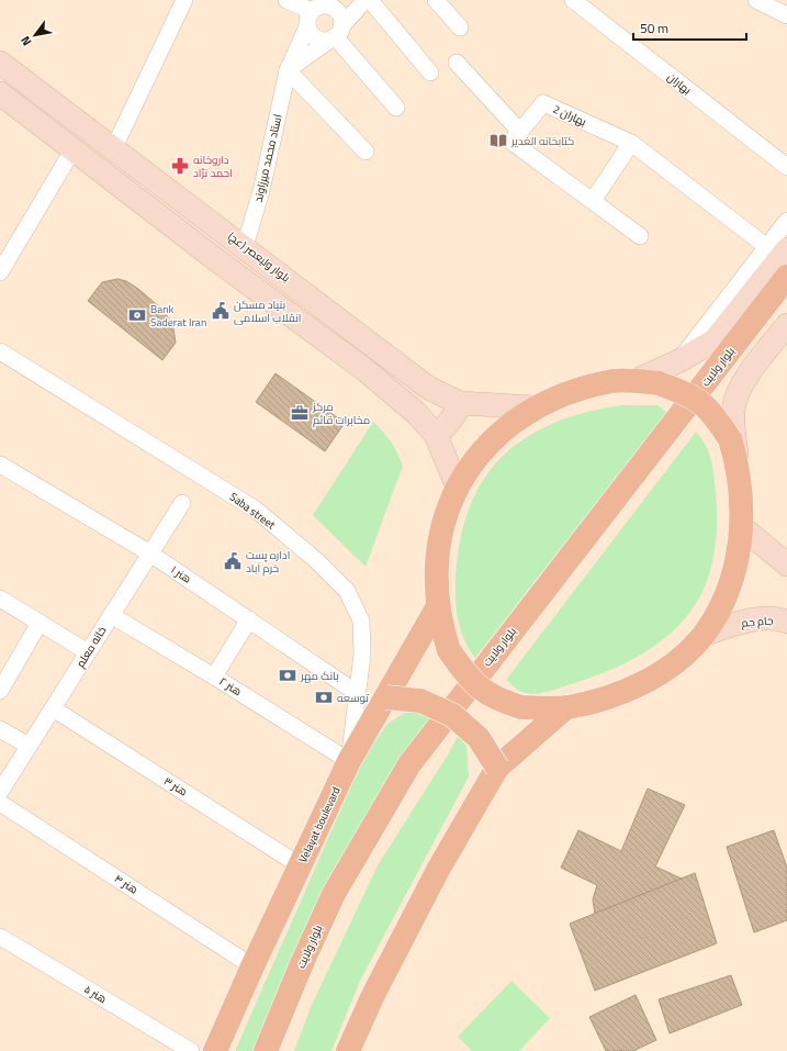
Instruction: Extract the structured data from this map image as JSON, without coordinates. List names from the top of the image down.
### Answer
{
  "streets": {
    "main road": [
      "بلوار ولیعصر (عج)",
      "بلوار ولایت",
      "جام جم",
      "Velayat boulevard"
    ],
    "street": [
      "بهاران",
      "بهاران 2",
      "استاد محمد میرزاوند",
      "Saba street",
      "هنر ۱",
      "خانه معلم",
      "هنر ۲",
      "هنر ۳",
      "هنر ۴",
      "هنر ۵"
    ]
  },
  "crossings": [
    ["استاد محمد میرزاوند", "بلوار ولیعصر (عج)"],
    ["Saba street", "هنر ۱"],
    ["Saba street", "هنر ۲"],
    ["Saba street", "Velayat boulevard"],
    ["هنر ۱", "خانه معلم"],
    ["خانه معلم", "هنر ۲"],
    ["خانه معلم", "هنر ۳"],
    ["هنر ۲", "Velayat boulevard"],
    ["هنر ۳", "Velayat boulevard"],
    ["Velayat boulevard", "هنر ۴"]
  ],
  "places": {
    "library": ["کتابخانه الغدیر"],
    "pharmacy": ["داروخانه احمد نژاد"],
    "public building": ["بنیاد مسکن انقلاب اسلامی", "اداره پست خرم آباد"],
    "bank": ["Bank Saderat Iran", "بانک مهر", "توسعه"],
    "office": ["مرکز مخابرات قائم"]
  },
  "scale_bar": "50 m",
  "north": "bottom left"
}
